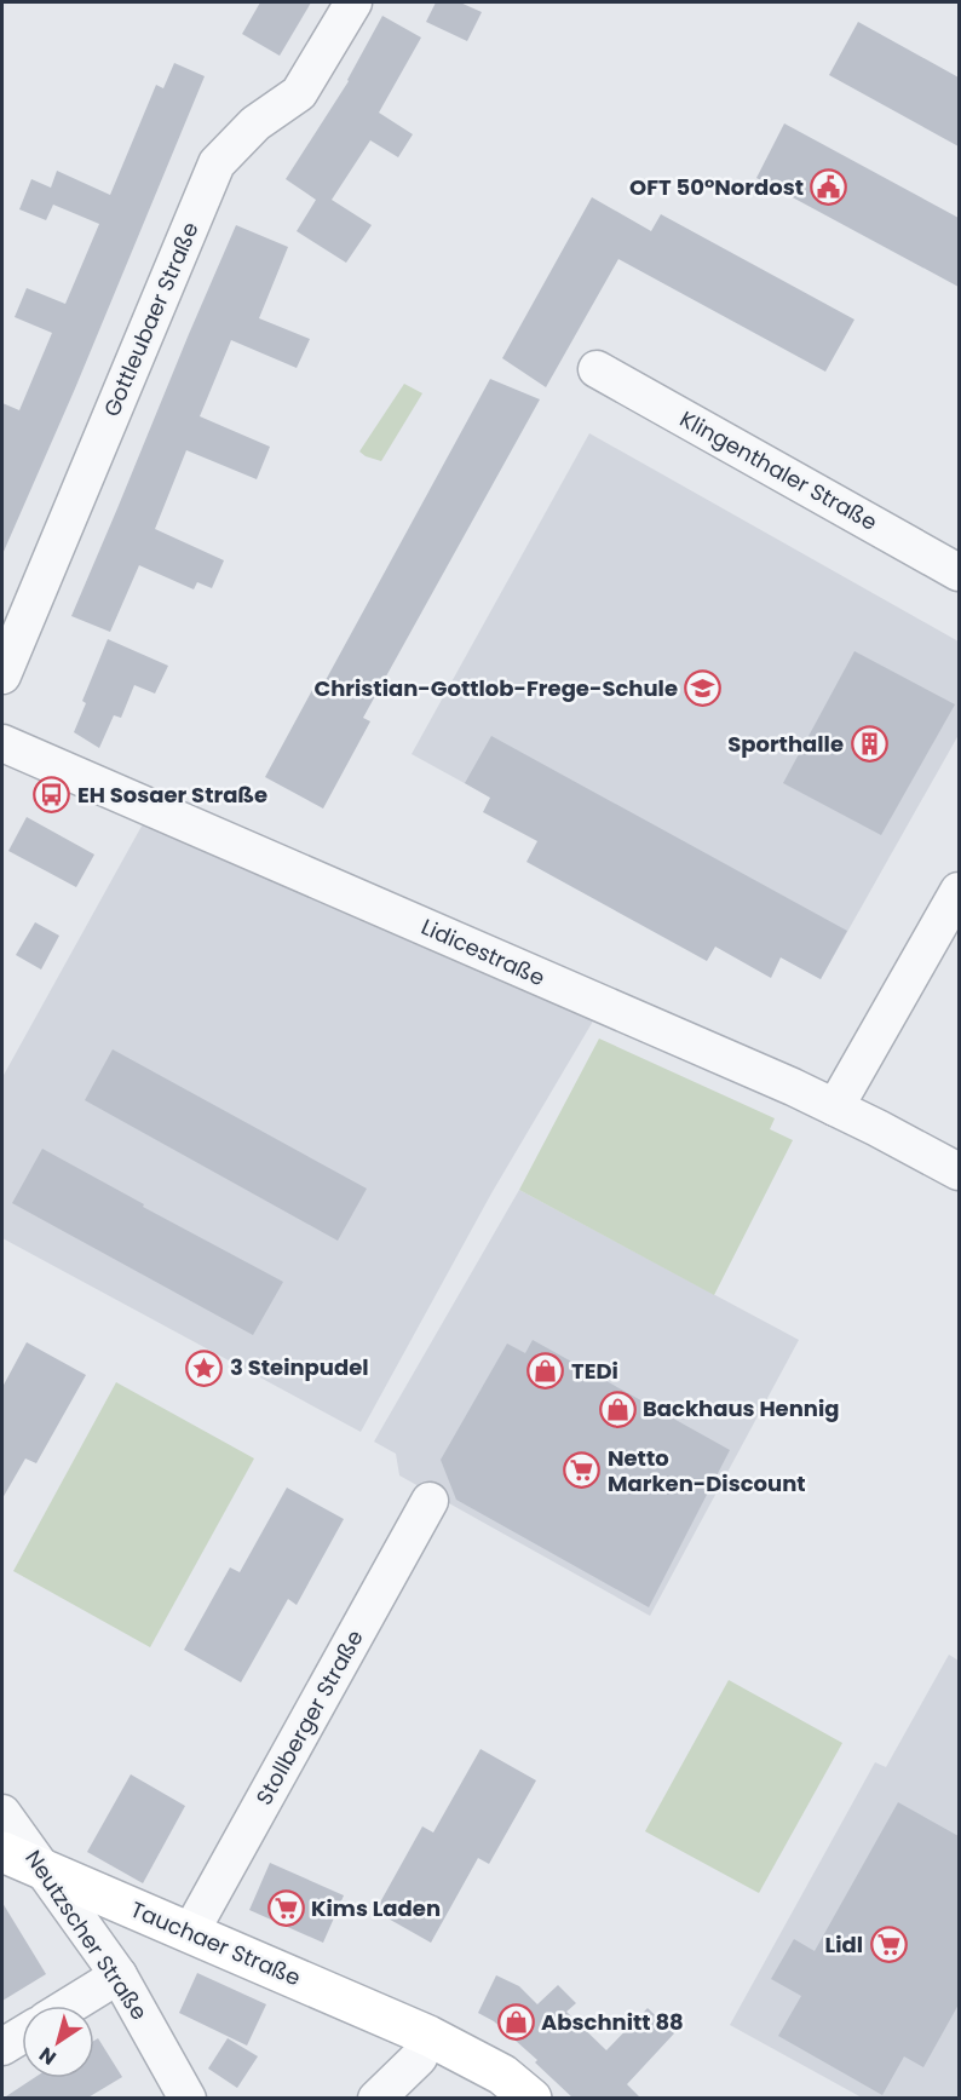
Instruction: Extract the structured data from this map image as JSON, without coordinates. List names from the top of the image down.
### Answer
{
  "streets": {
    "main road": ["Tauchaer Straße"],
    "street": [
      "Gottleubaer Straße",
      "Klingenthaler Straße",
      "Lidicestraße",
      "Stollberger Straße",
      "Neutzscher Straße"
    ]
  },
  "crossings": [
    ["Stollberger Straße", "Tauchaer Straße"],
    ["Neutzscher Straße", "Tauchaer Straße"]
  ],
  "places": {
    "public building": ["OFT 50°Nordost"],
    "school or university": ["Christian-Gottlob-Frege-Schule"],
    "building": ["Sporthalle"],
    "bus stop": ["EH Sosaer Straße"],
    "place": ["3 Steinpudel"],
    "shop": ["TEDi", "Backhaus Hennig", "Abschnitt 88"],
    "supermarket": ["Netto Marken-Discount", "Kims Laden", "Lidl"]
  },
  "north": "bottom left"
}
